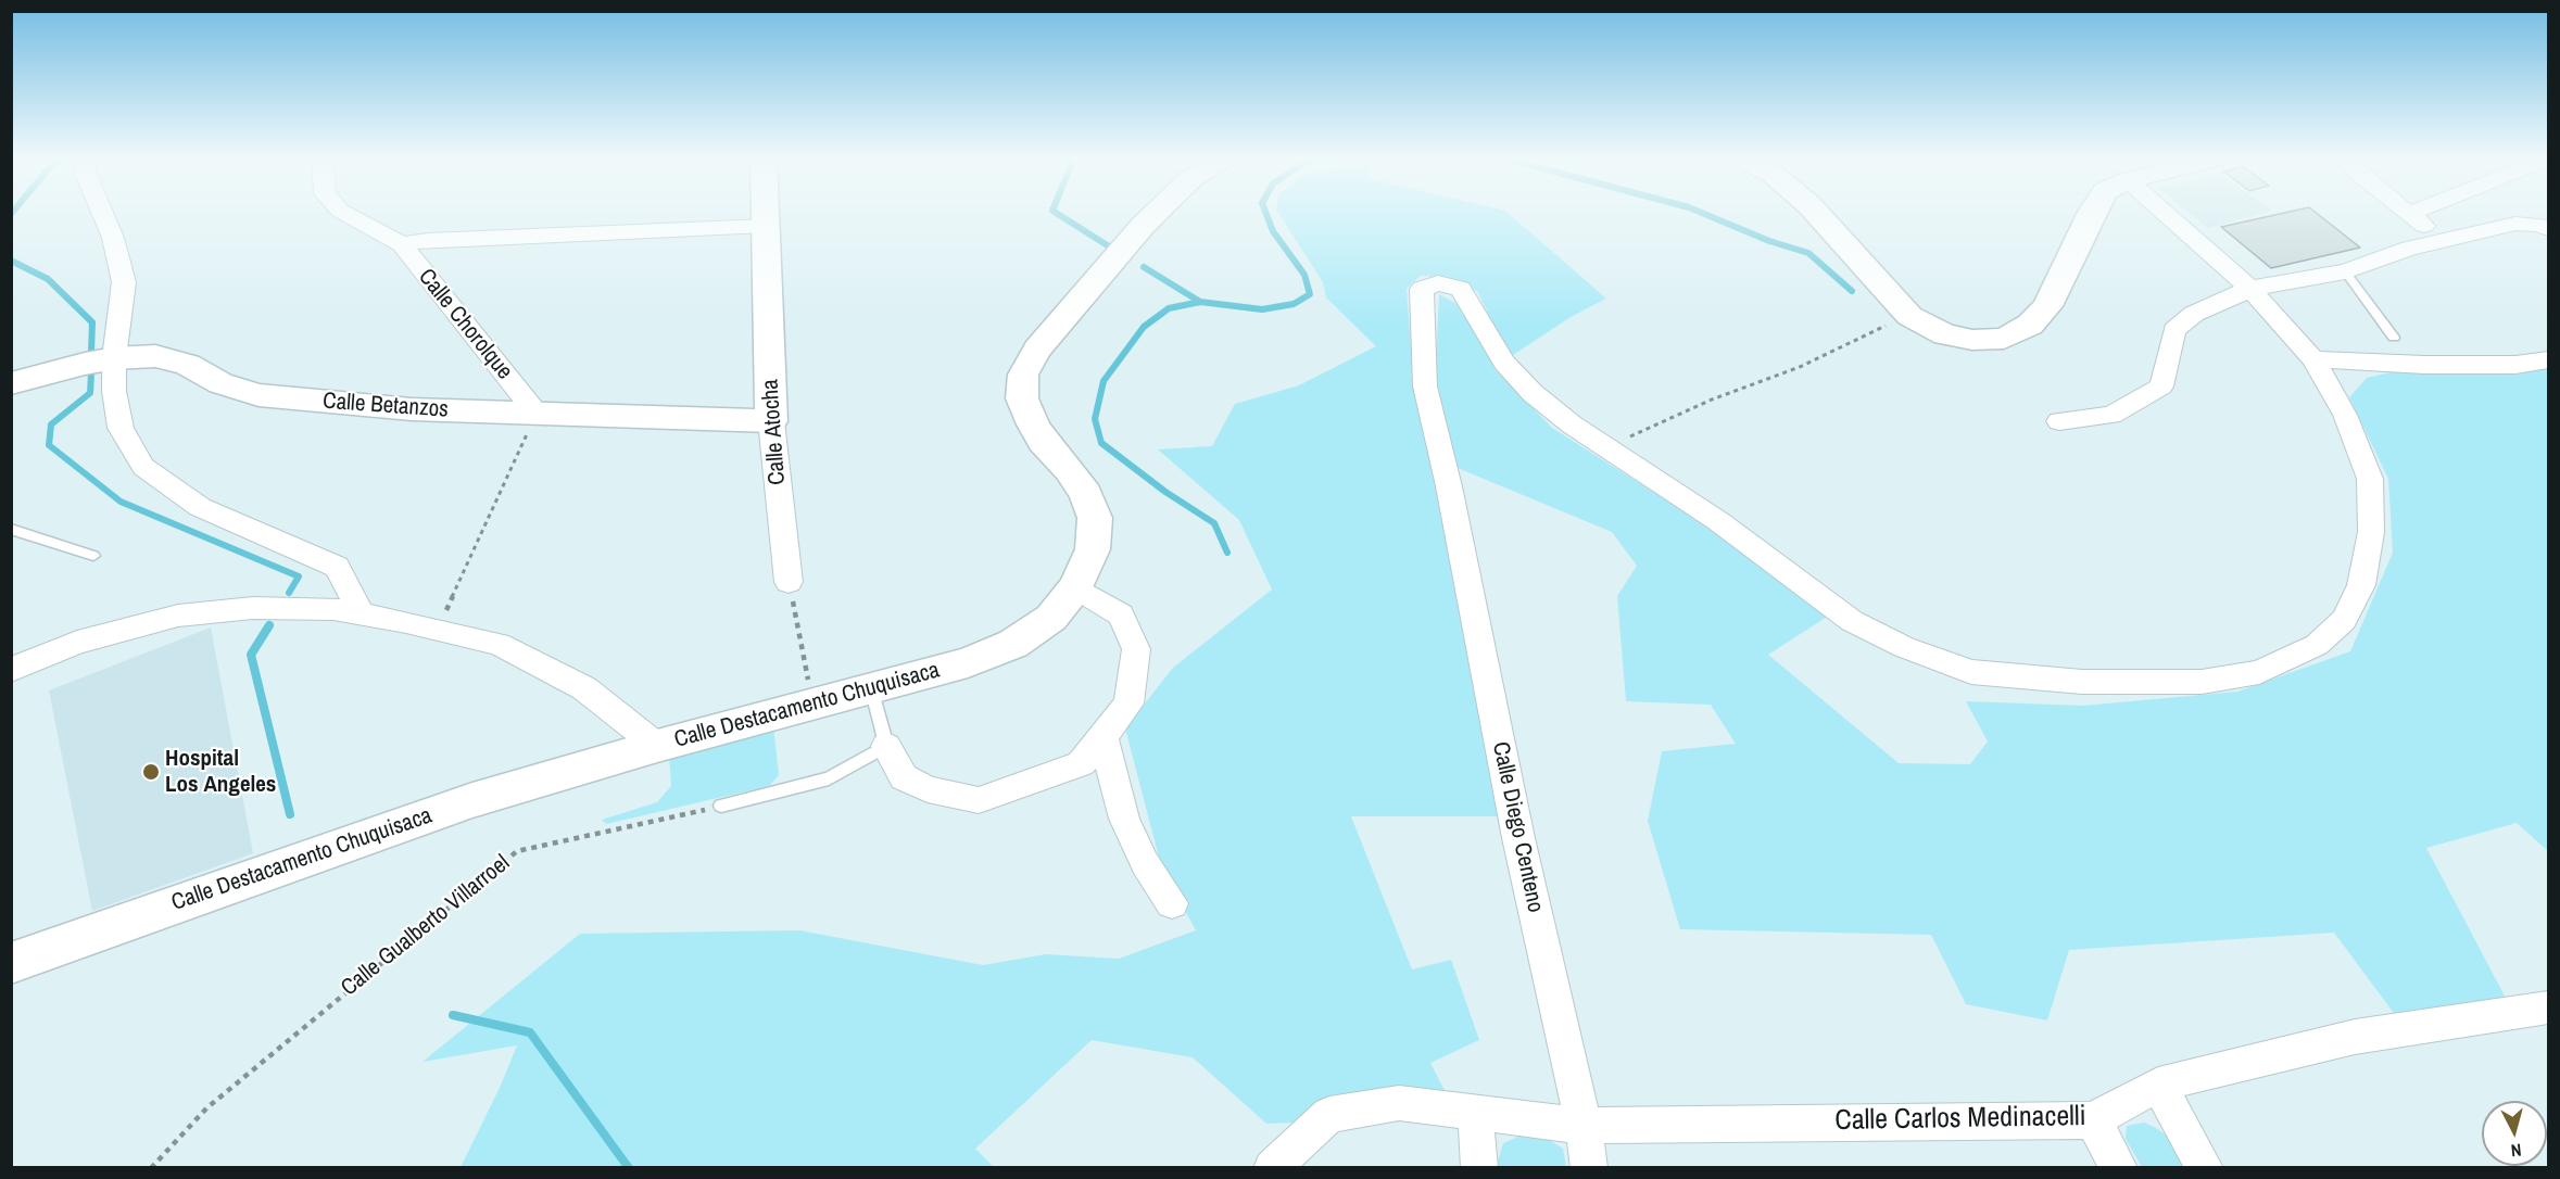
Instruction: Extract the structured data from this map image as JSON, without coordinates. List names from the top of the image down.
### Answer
{
  "streets": {
    "main road": ["Calle Betanzos", "Calle Atocha", "Calle Destacamento Chuquisaca"],
    "street": ["Calle Chorolque", "Calle Diego Centeno", "Calle Carlos Medinacelli"],
    "path": ["Calle Gualberto Villarroel"]
  },
  "crossings": [
    ["Calle Chorolque", "Calle Betanzos"],
    ["Calle Betanzos", "Calle Atocha"],
    ["Calle Diego Centeno", "Calle Carlos Medinacelli"]
  ],
  "places": ["Hospital Los Angeles"],
  "north": "bottom"
}
